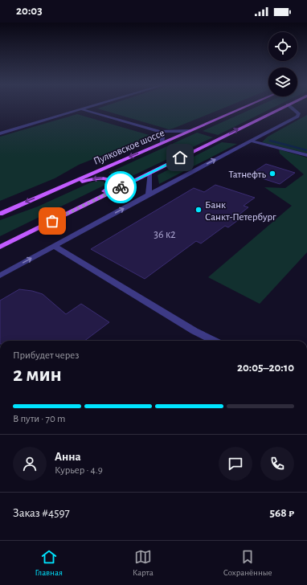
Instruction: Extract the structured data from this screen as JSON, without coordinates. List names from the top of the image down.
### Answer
{
  "streets": {
    "main road": ["Пулковское шоссе"]
  },
  "places": ["Татнефть", "Банк Санкт-Петербург"],
  "house_numbers": ["36 к2"],
  "page": {
    "status": "20:03",
    "heading": ["2 мин", "Прибудет через", "20:05–20:10"],
    "panel": [
      "Анна",
      "Курьер · 4.9",
      "Заказ #4597",
      "568 ₽"
    ],
    "bar": "В пути · 70 m",
    "tabs": ["Главная", "Карта", "Сохранённые"]
  }
}
